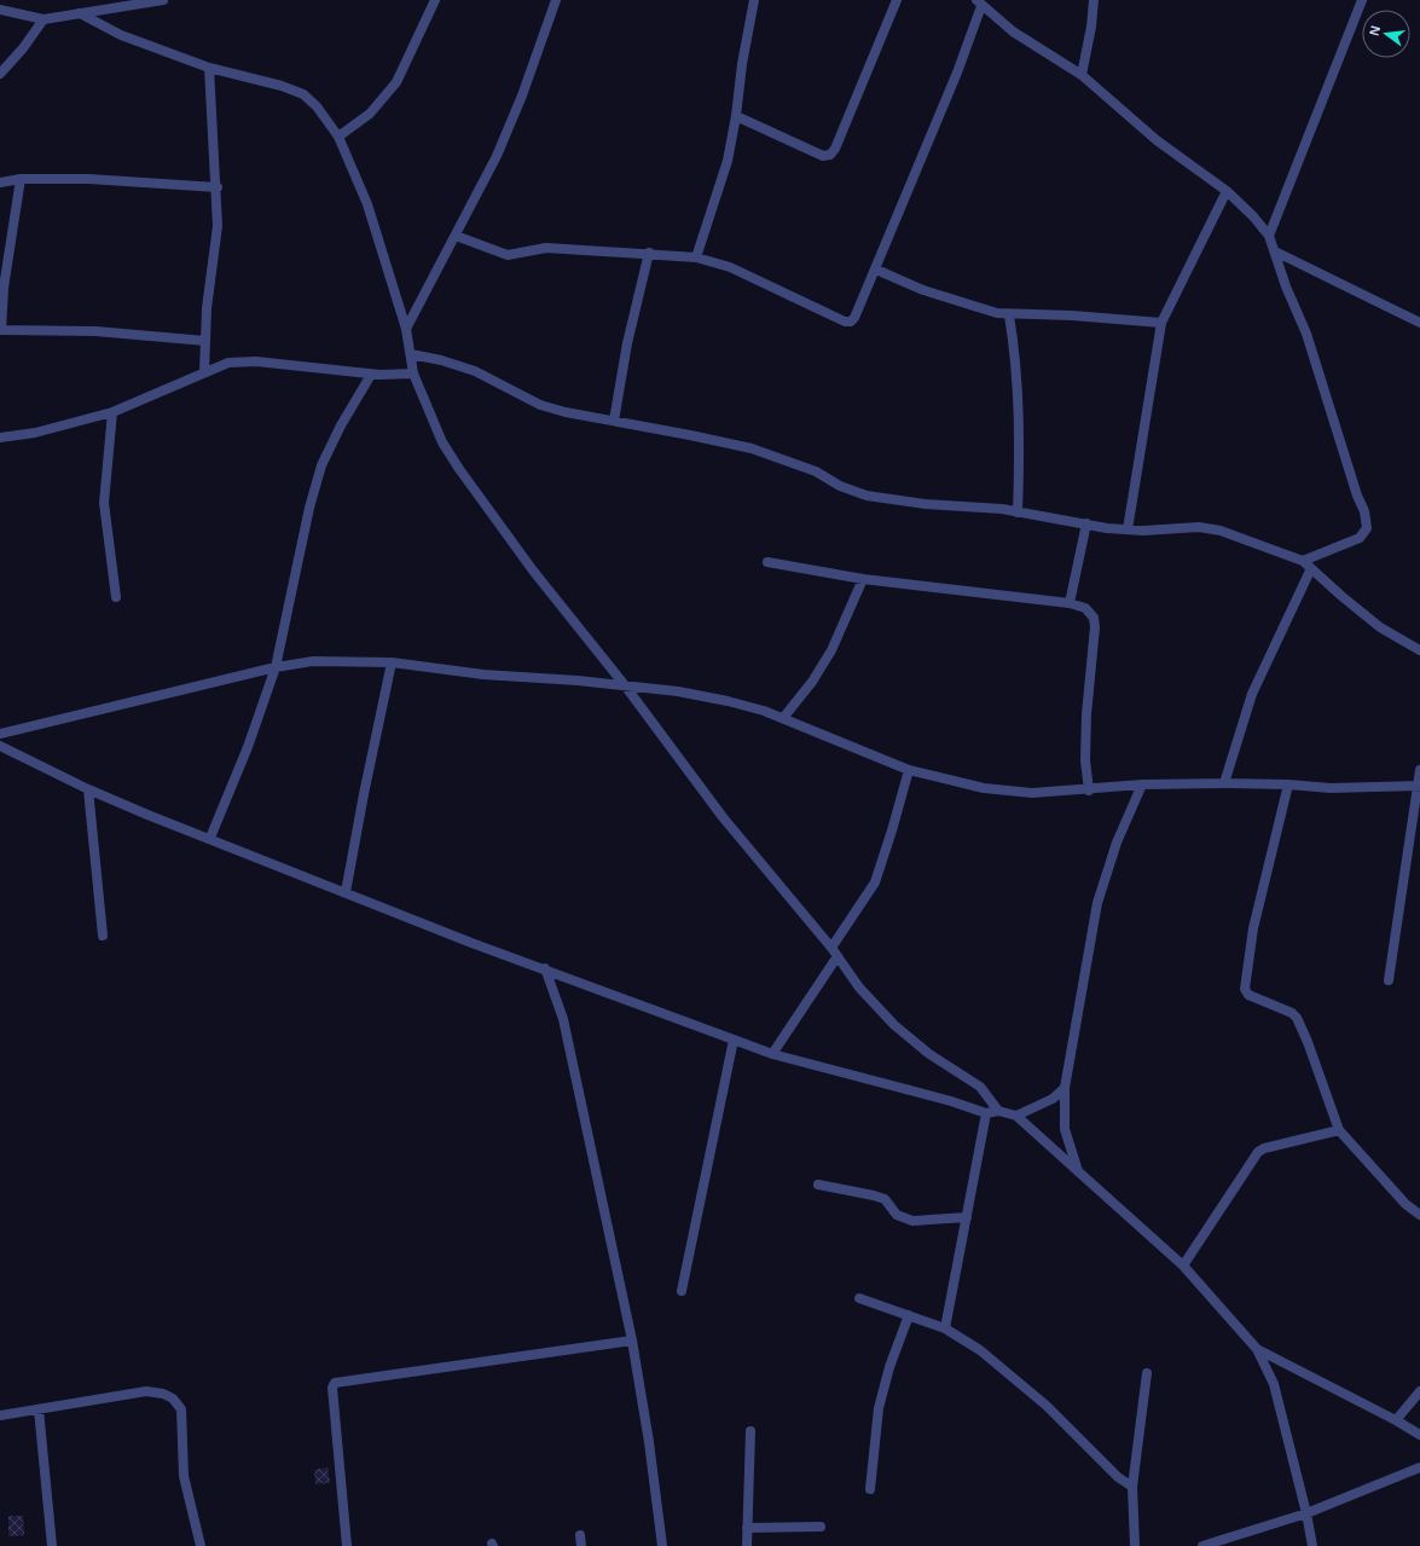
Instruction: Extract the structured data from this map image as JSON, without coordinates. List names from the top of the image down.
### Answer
{
  "north": "left"
}
